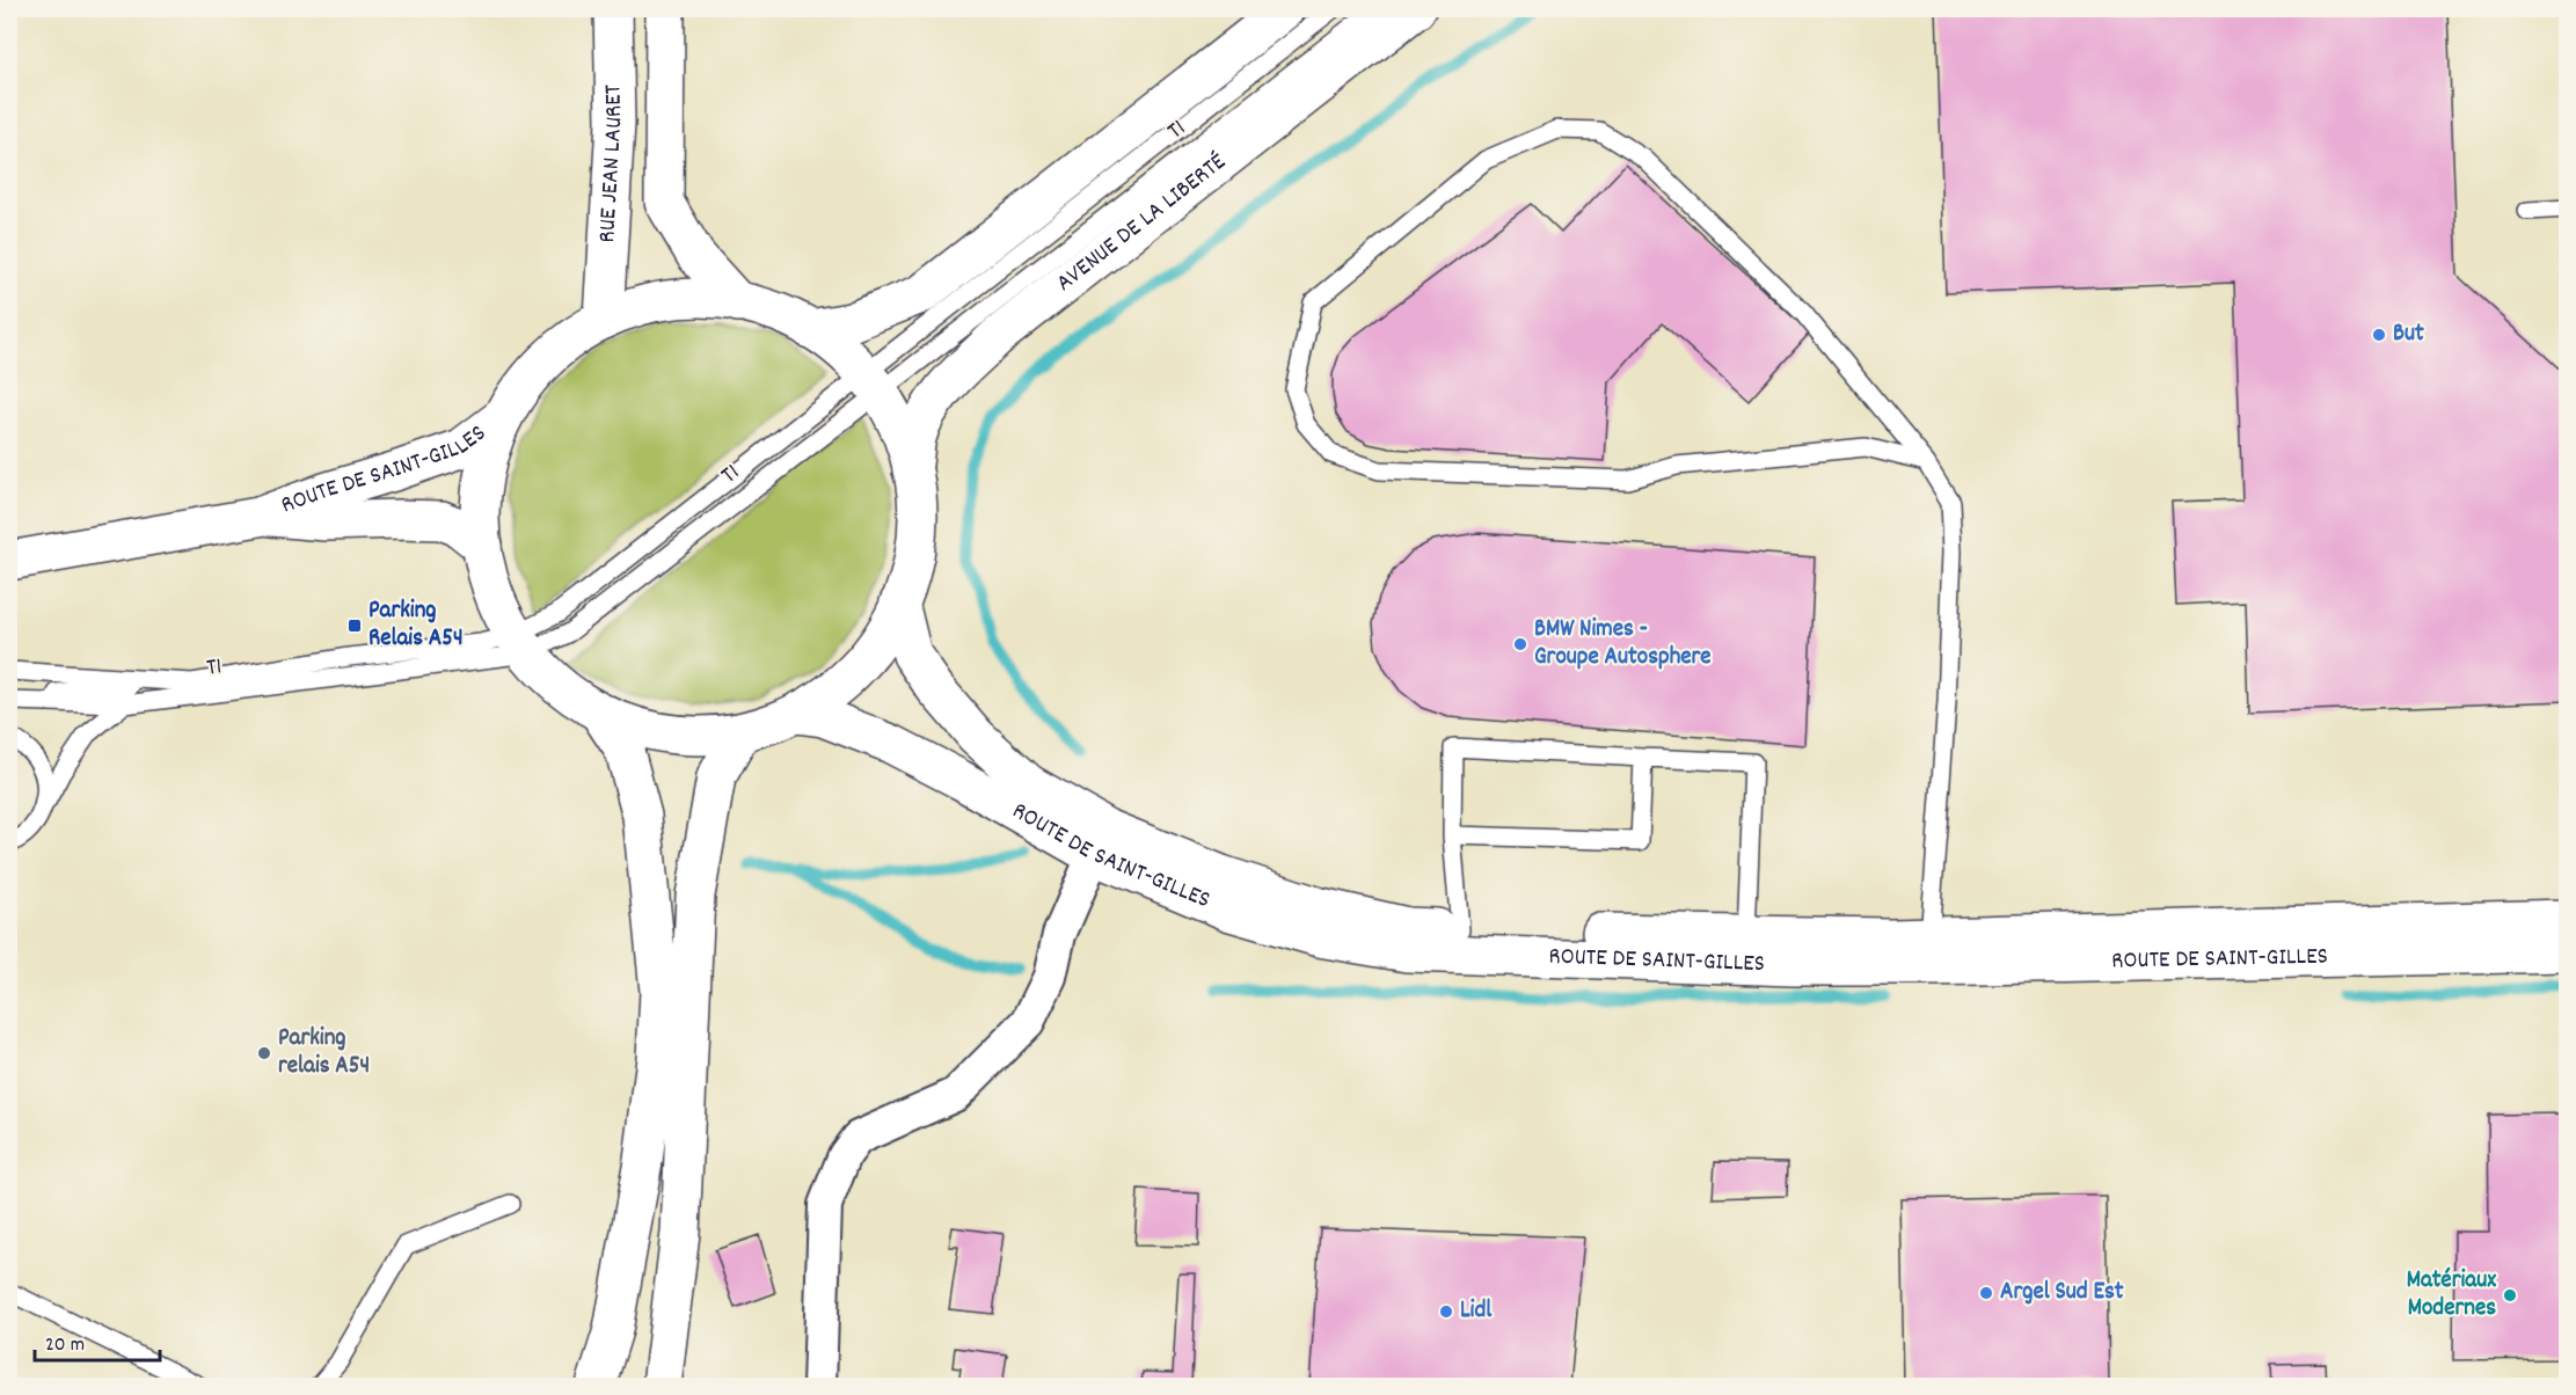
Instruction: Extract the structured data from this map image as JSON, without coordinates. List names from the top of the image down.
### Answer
{
  "streets": {
    "main road": ["RUE JEAN LAURET", "AVENUE DE LA LIBERTÉ", "ROUTE DE SAINT-GILLES"],
    "lane": ["T1"]
  },
  "places": {
    "other": [
      "But",
      "BMW Nimes - Groupe Autosphere",
      "Parking relais A54",
      "Argel Sud Est",
      "Matériaux Modernes",
      "Lidl"
    ],
    "transit": ["Parking Relais A54"]
  },
  "scale_bar": "20 m"
}
